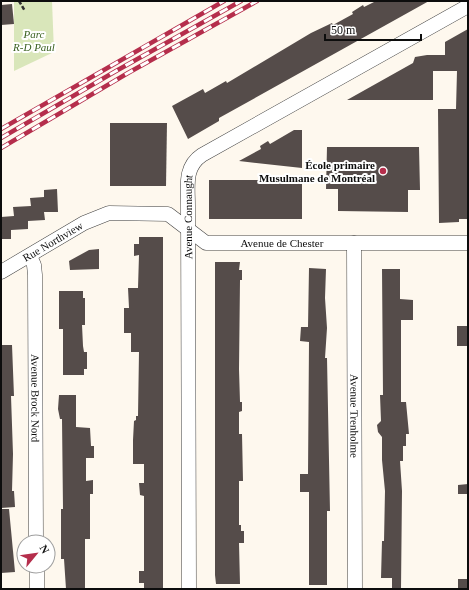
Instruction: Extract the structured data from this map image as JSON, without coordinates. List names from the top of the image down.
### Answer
{
  "streets": {
    "street": [
      "Avenue Connaught",
      "Rue Northview",
      "Avenue de Chester",
      "Avenue Brock Nord",
      "Avenue Trenholme"
    ]
  },
  "crossings": [
    ["Avenue Connaught", "Avenue de Chester"],
    ["Rue Northview", "Avenue de Chester"],
    ["Rue Northview", "Avenue Brock Nord"],
    ["Avenue de Chester", "Avenue Trenholme"]
  ],
  "parks": ["Parc R-D Paul"],
  "places": ["École primaire Musulmane de Montréal"],
  "scale_bar": "50 m",
  "north": "top right"
}
